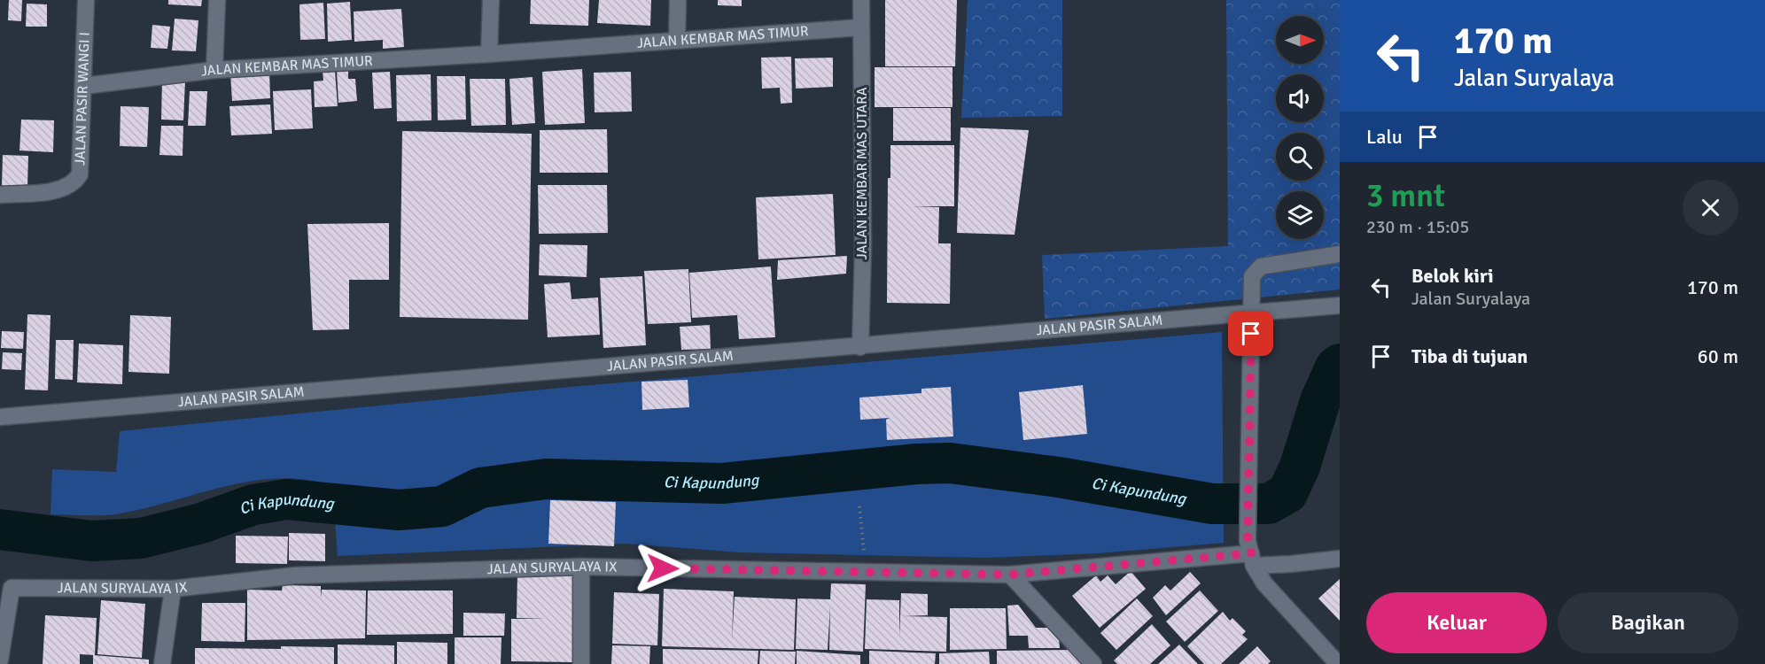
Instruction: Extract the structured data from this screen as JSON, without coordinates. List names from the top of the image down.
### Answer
{
  "streets": {
    "street": [
      "JALAN KEMBAR MAS TIMUR",
      "JALAN PASIR WANGI I",
      "JALAN KEMBAR MAS UTARA",
      "JALAN PASIR SALAM",
      "JALAN SURYALAYA IX"
    ]
  },
  "crossings": [
    ["JALAN KEMBAR MAS TIMUR", "JALAN PASIR WANGI I"],
    ["JALAN KEMBAR MAS TIMUR", "JALAN KEMBAR MAS UTARA"],
    ["JALAN KEMBAR MAS UTARA", "JALAN PASIR SALAM"]
  ],
  "water": ["Ci Kapundung"],
  "north": "right",
  "page": {
    "turn": ["170 m", "Jalan Suryalaya"],
    "then": "Lalu",
    "heading": ["3 mnt", "230 m · 15:05"],
    "list": [
      {
        "name": "Belok kiri",
        "note": "Jalan Suryalaya",
        "value": "170 m"
      },
      {
        "name": "Tiba di tujuan",
        "value": "60 m"
      }
    ],
    "buttons": ["Keluar", "Bagikan"]
  }
}
